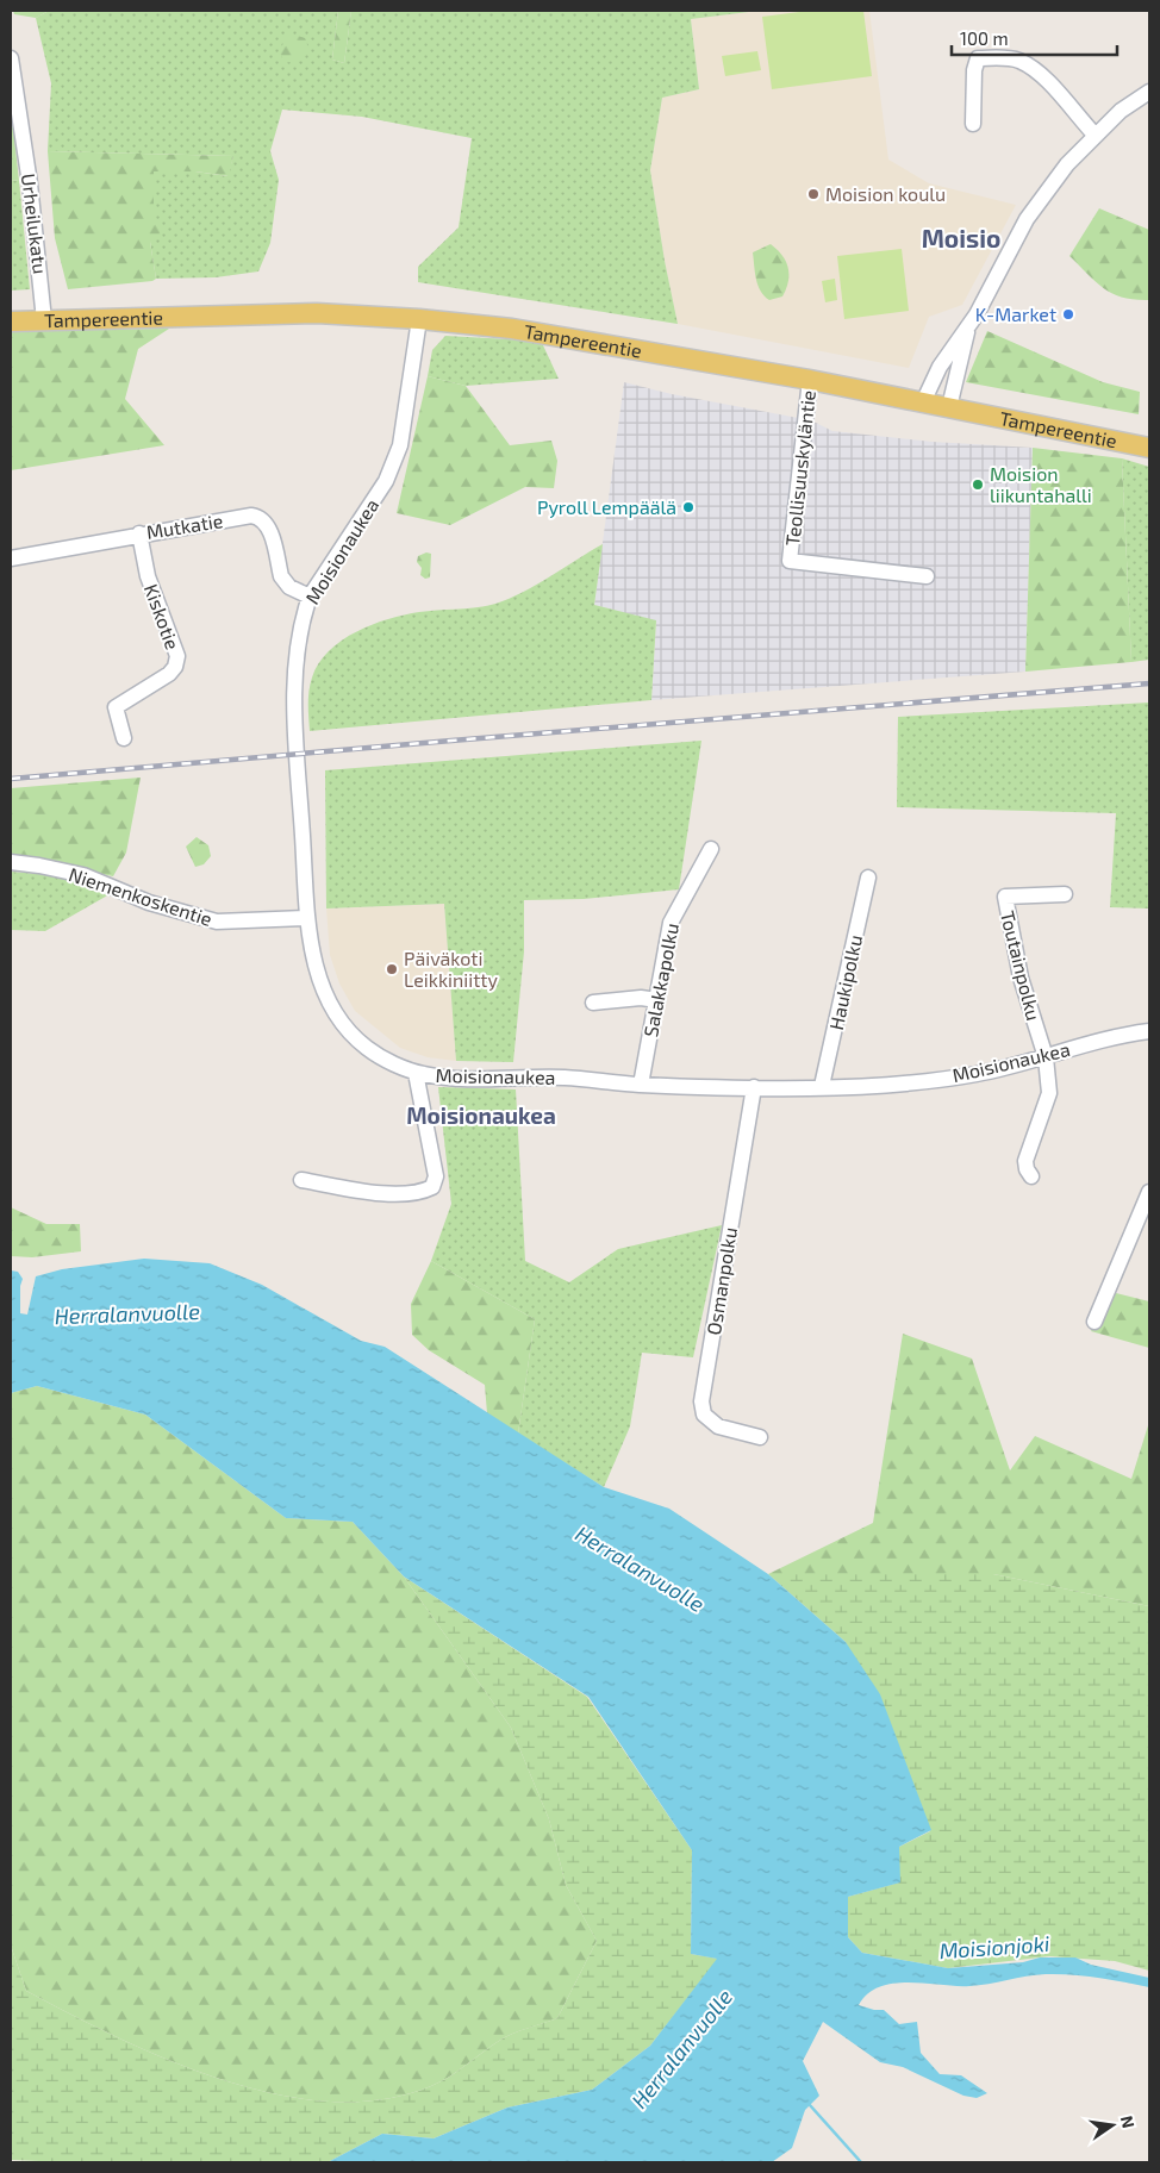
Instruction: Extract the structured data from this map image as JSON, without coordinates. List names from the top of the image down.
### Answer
{
  "streets": {
    "main road": ["Tampereentie"],
    "street": [
      "Urheilukatu",
      "Teollisuuskyläntie",
      "Mutkatie",
      "Moisionaukea",
      "Kiskotie",
      "Niemenkoskentie",
      "Toutainpolku",
      "Salakkapolku",
      "Haukipolku",
      "Osmanpolku"
    ]
  },
  "crossings": [
    ["Urheilukatu", "Tampereentie"],
    ["Tampereentie", "Teollisuuskyläntie"],
    ["Tampereentie", "Moisionaukea"],
    ["Mutkatie", "Moisionaukea"],
    ["Mutkatie", "Kiskotie"],
    ["Moisionaukea", "Niemenkoskentie"],
    ["Moisionaukea", "Toutainpolku"],
    ["Moisionaukea", "Salakkapolku"],
    ["Moisionaukea", "Haukipolku"],
    ["Moisionaukea", "Osmanpolku"]
  ],
  "districts": ["Moisio", "Moisionaukea"],
  "water": ["Herralanvuolle", "Moisionjoki"],
  "places": [
    "Moision koulu",
    "K-Market",
    "Moision liikuntahalli",
    "Pyroll Lempäälä",
    "Päiväkoti Leikkiniitty"
  ],
  "scale_bar": "100 m",
  "north": "right"
}
